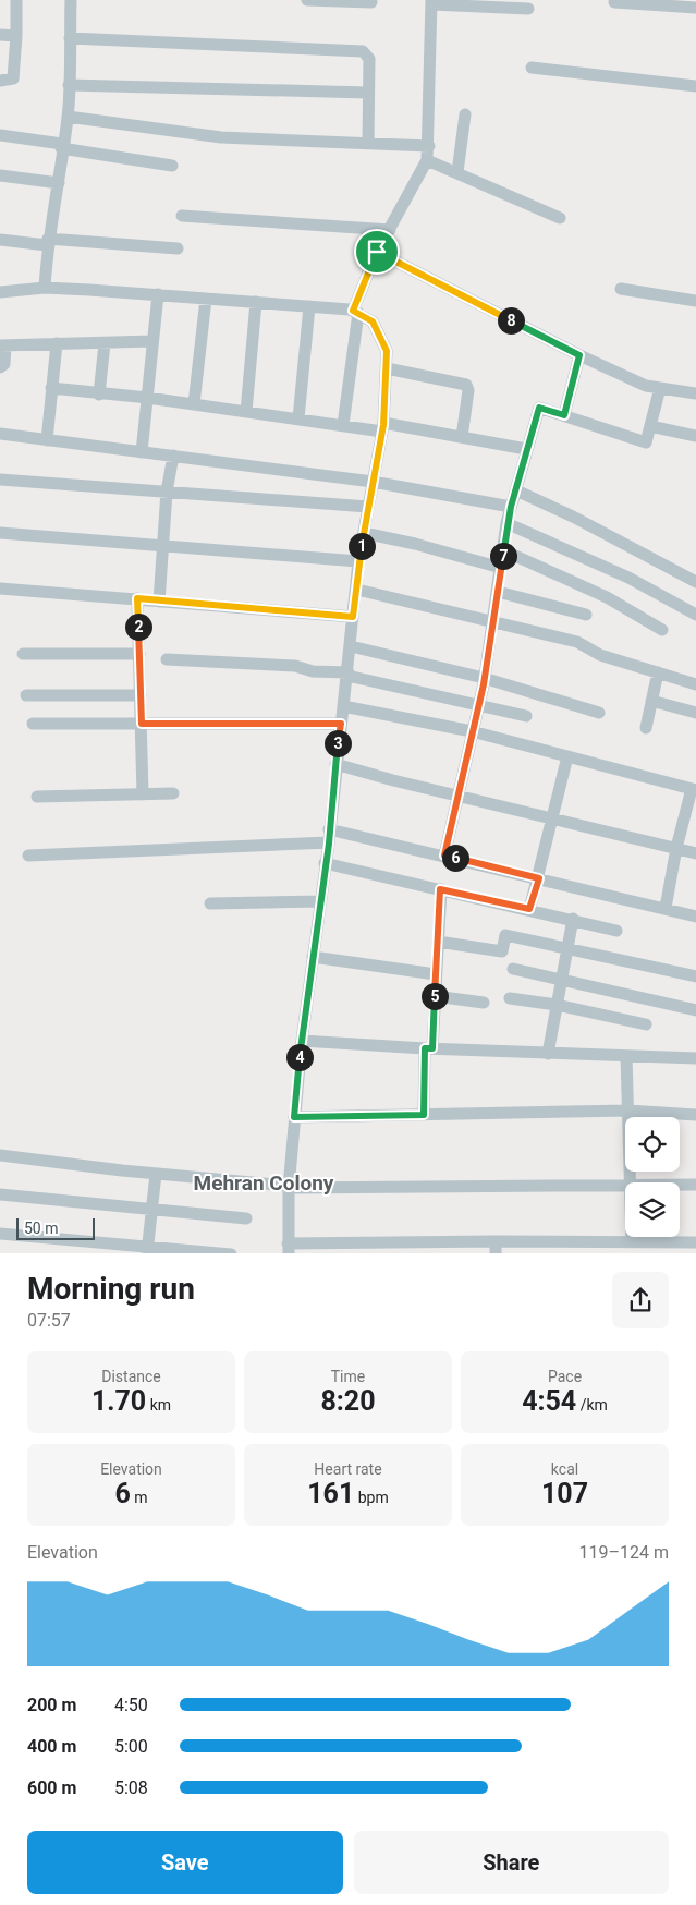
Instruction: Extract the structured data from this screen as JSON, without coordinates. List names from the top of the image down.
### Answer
{
  "districts": ["Mehran Colony"],
  "scale_bar": "50 m",
  "page": {
    "pins": [
      "8",
      "1",
      "7",
      "2",
      "3",
      "6",
      "5",
      "4"
    ],
    "scale": "50 m",
    "heading": ["Morning run", "07:57"],
    "stats": [
      ["Distance", "1.70 km"],
      ["Time", "8:20"],
      ["Pace", "4:54 /km"],
      ["Elevation", "6 m"],
      ["Heart rate", "161 bpm"],
      ["kcal", "107"]
    ],
    "chart": ["Elevation", "119–124 m"],
    "list": [
      {
        "name": "200 m",
        "note": "4:50"
      },
      {
        "name": "400 m",
        "note": "5:00"
      },
      {
        "name": "600 m",
        "note": "5:08"
      }
    ],
    "buttons": ["Save", "Share"]
  }
}
